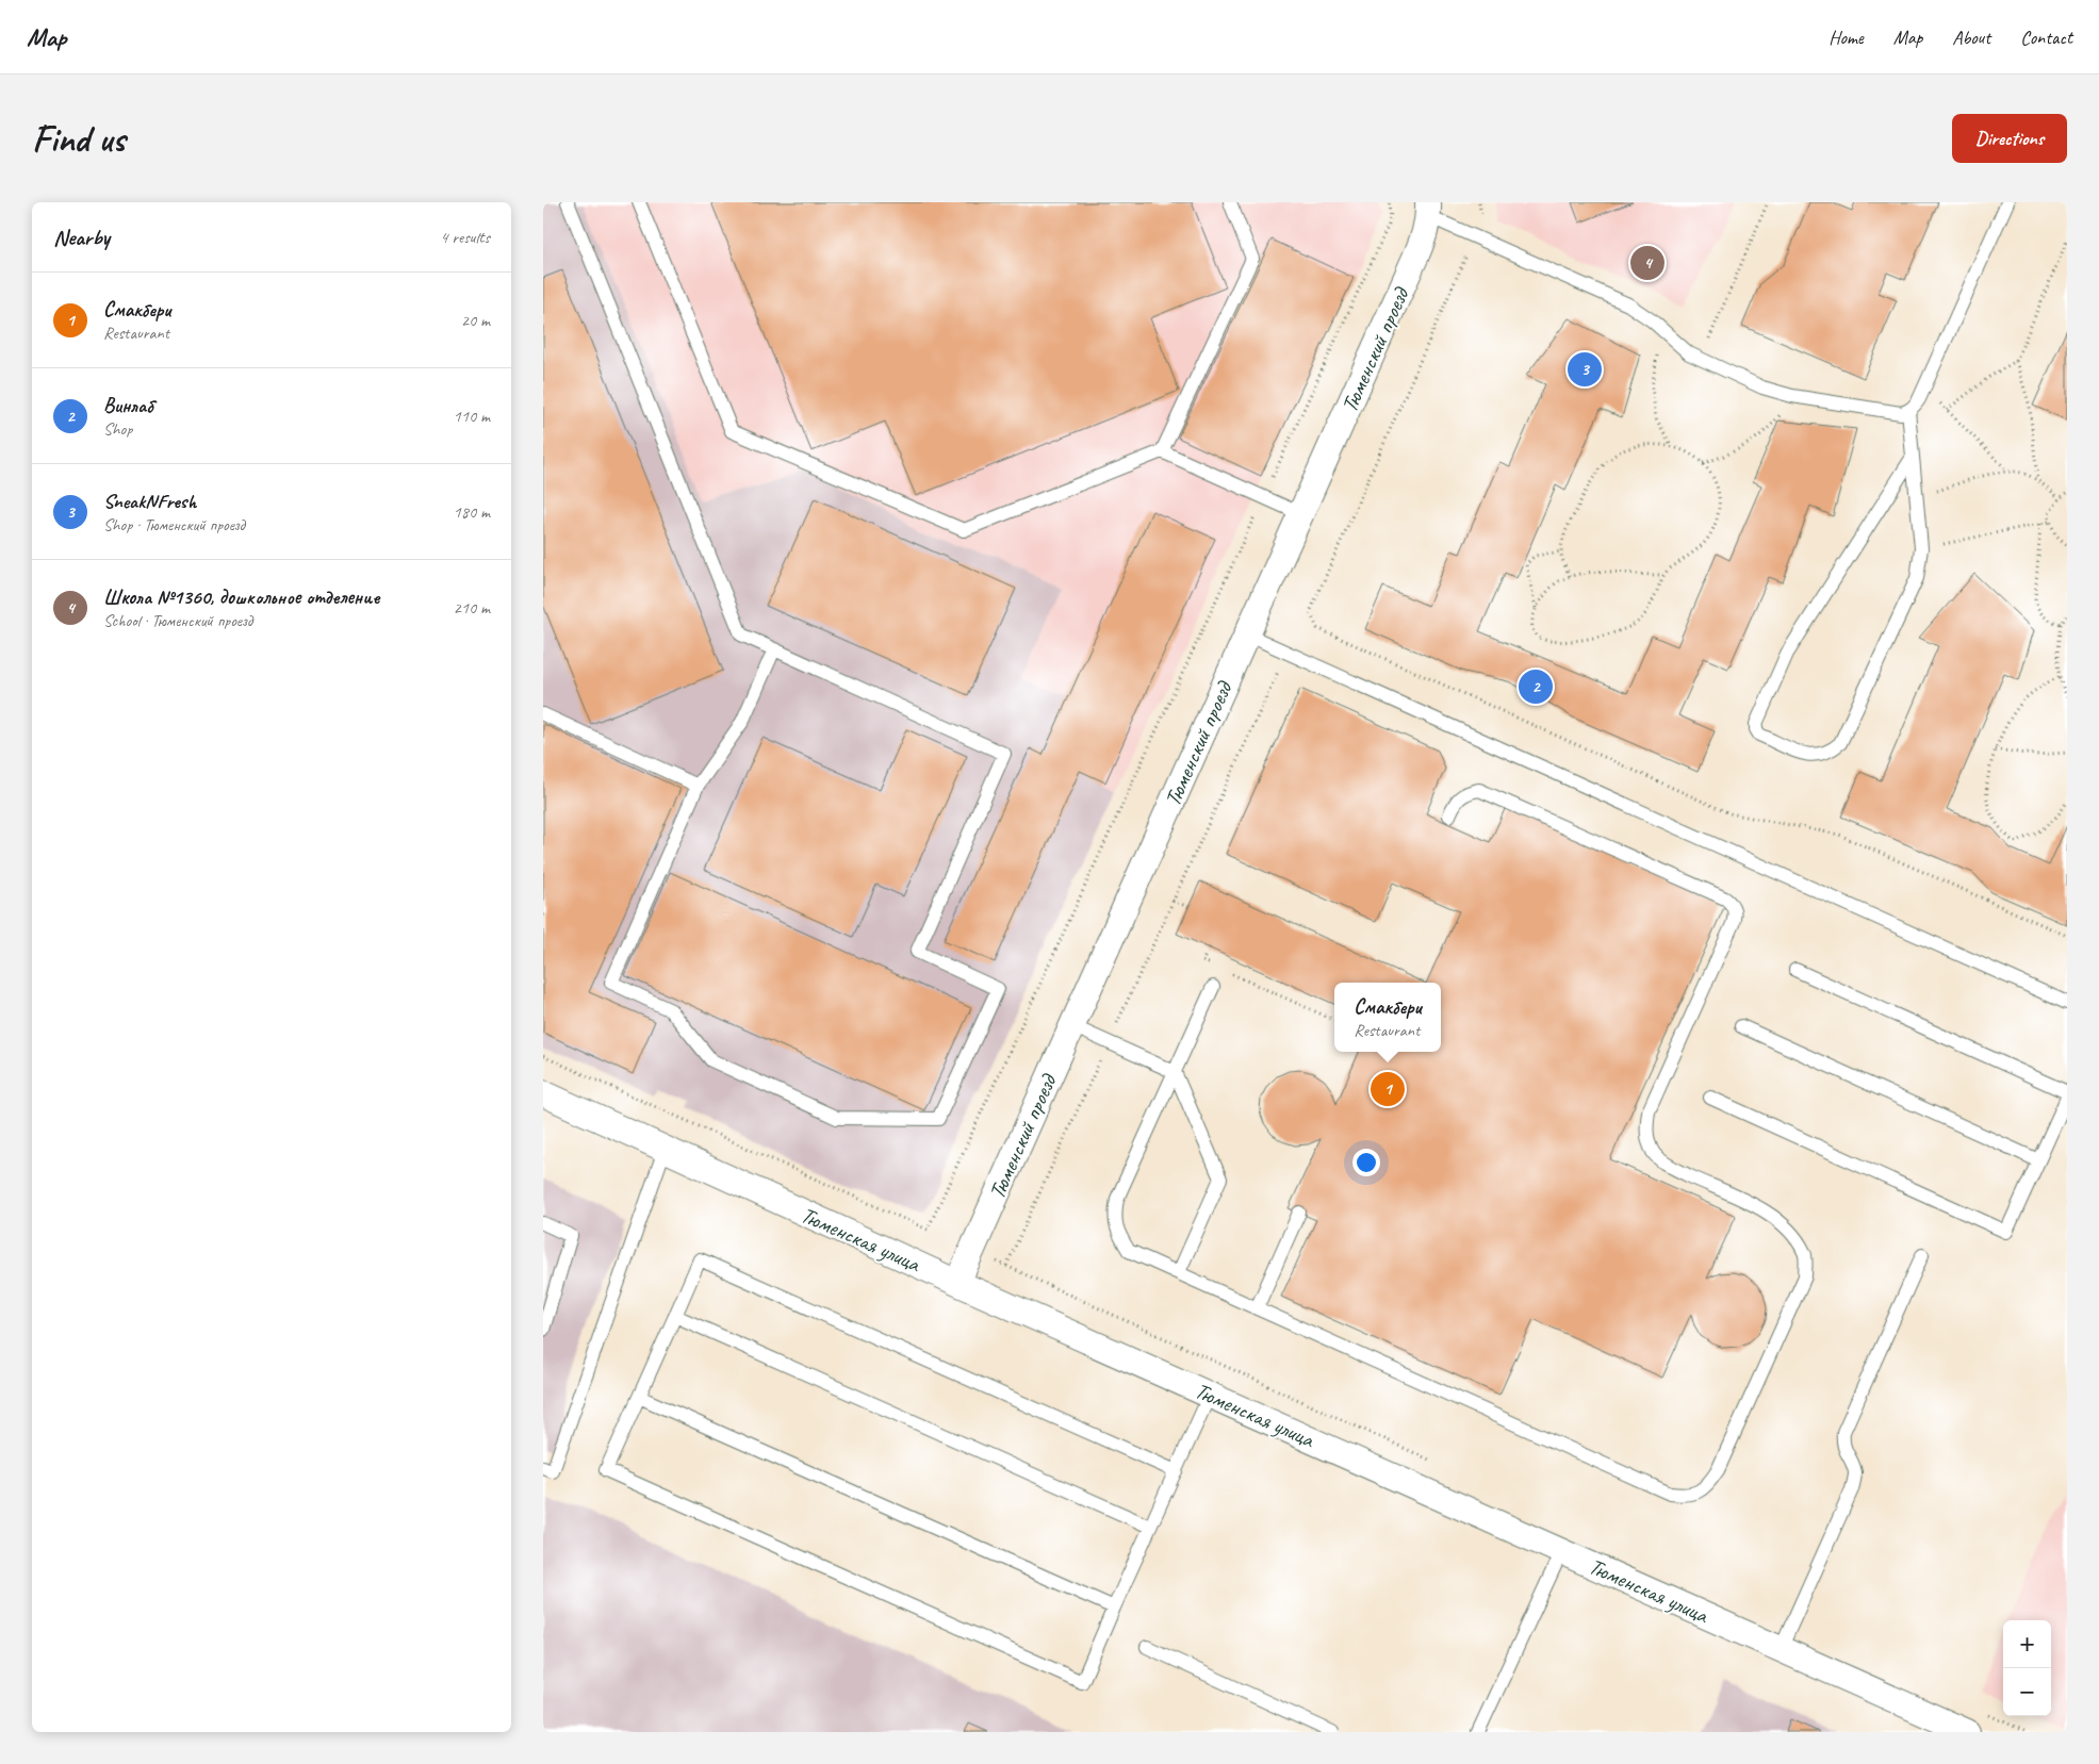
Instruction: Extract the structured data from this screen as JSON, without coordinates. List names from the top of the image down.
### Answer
{
  "streets": {
    "street": ["Тюменский проезд", "Тюменская улица"]
  },
  "crossings": [
    ["Тюменский проезд", "Тюменская улица"]
  ],
  "page": {
    "header": "Map",
    "nav": [
      "Home",
      "Map",
      "About",
      "Contact"
    ],
    "buttons": "Directions",
    "title": "Find us",
    "heading": ["Nearby", "4 results"],
    "pins": [
      "4",
      "3",
      "2",
      "1"
    ],
    "list": [
      {
        "mark": "1",
        "name": "Смакбери",
        "note": "Restaurant",
        "value": "20 m"
      },
      {
        "mark": "2",
        "name": "Винлаб",
        "note": "Shop",
        "value": "110 m"
      },
      {
        "mark": "3",
        "name": "SneakNFresh",
        "note": "Shop · Тюменский проезд",
        "value": "180 m"
      },
      {
        "mark": "4",
        "name": "Школа №1360, дошкольное отделение",
        "note": "School · Тюменский проезд",
        "value": "210 m"
      }
    ],
    "popup": ["Смакбери", "Restaurant"],
    "map_buttons": ["+", "−"]
  }
}
